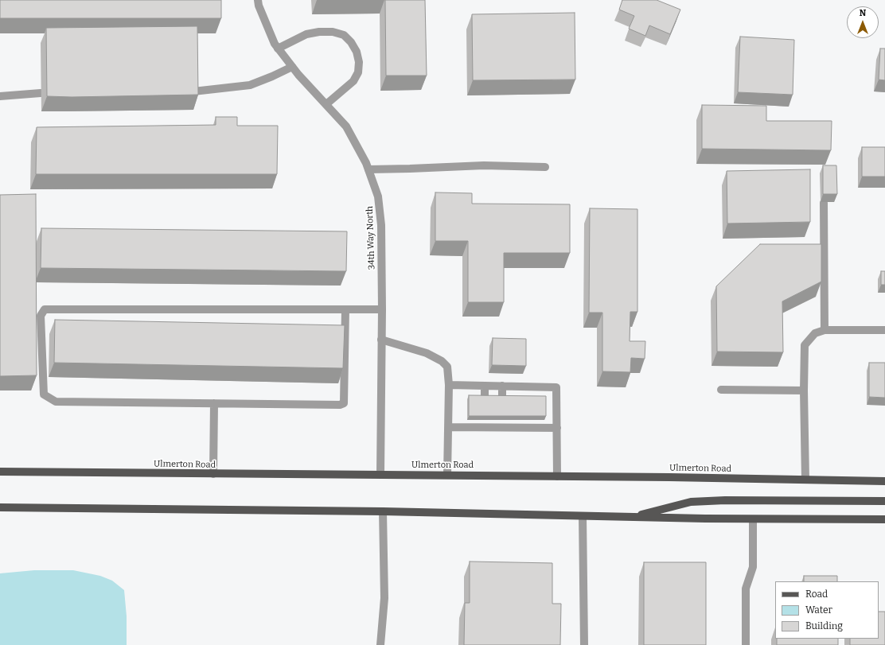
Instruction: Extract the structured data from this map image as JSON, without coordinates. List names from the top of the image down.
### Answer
{
  "streets": {
    "main road": ["Ulmerton Road"],
    "street": ["34th Way North"]
  },
  "crossings": [
    ["34th Way North", "Ulmerton Road"]
  ],
  "legend": ["Road", "Water", "Building"],
  "north": "top"
}
